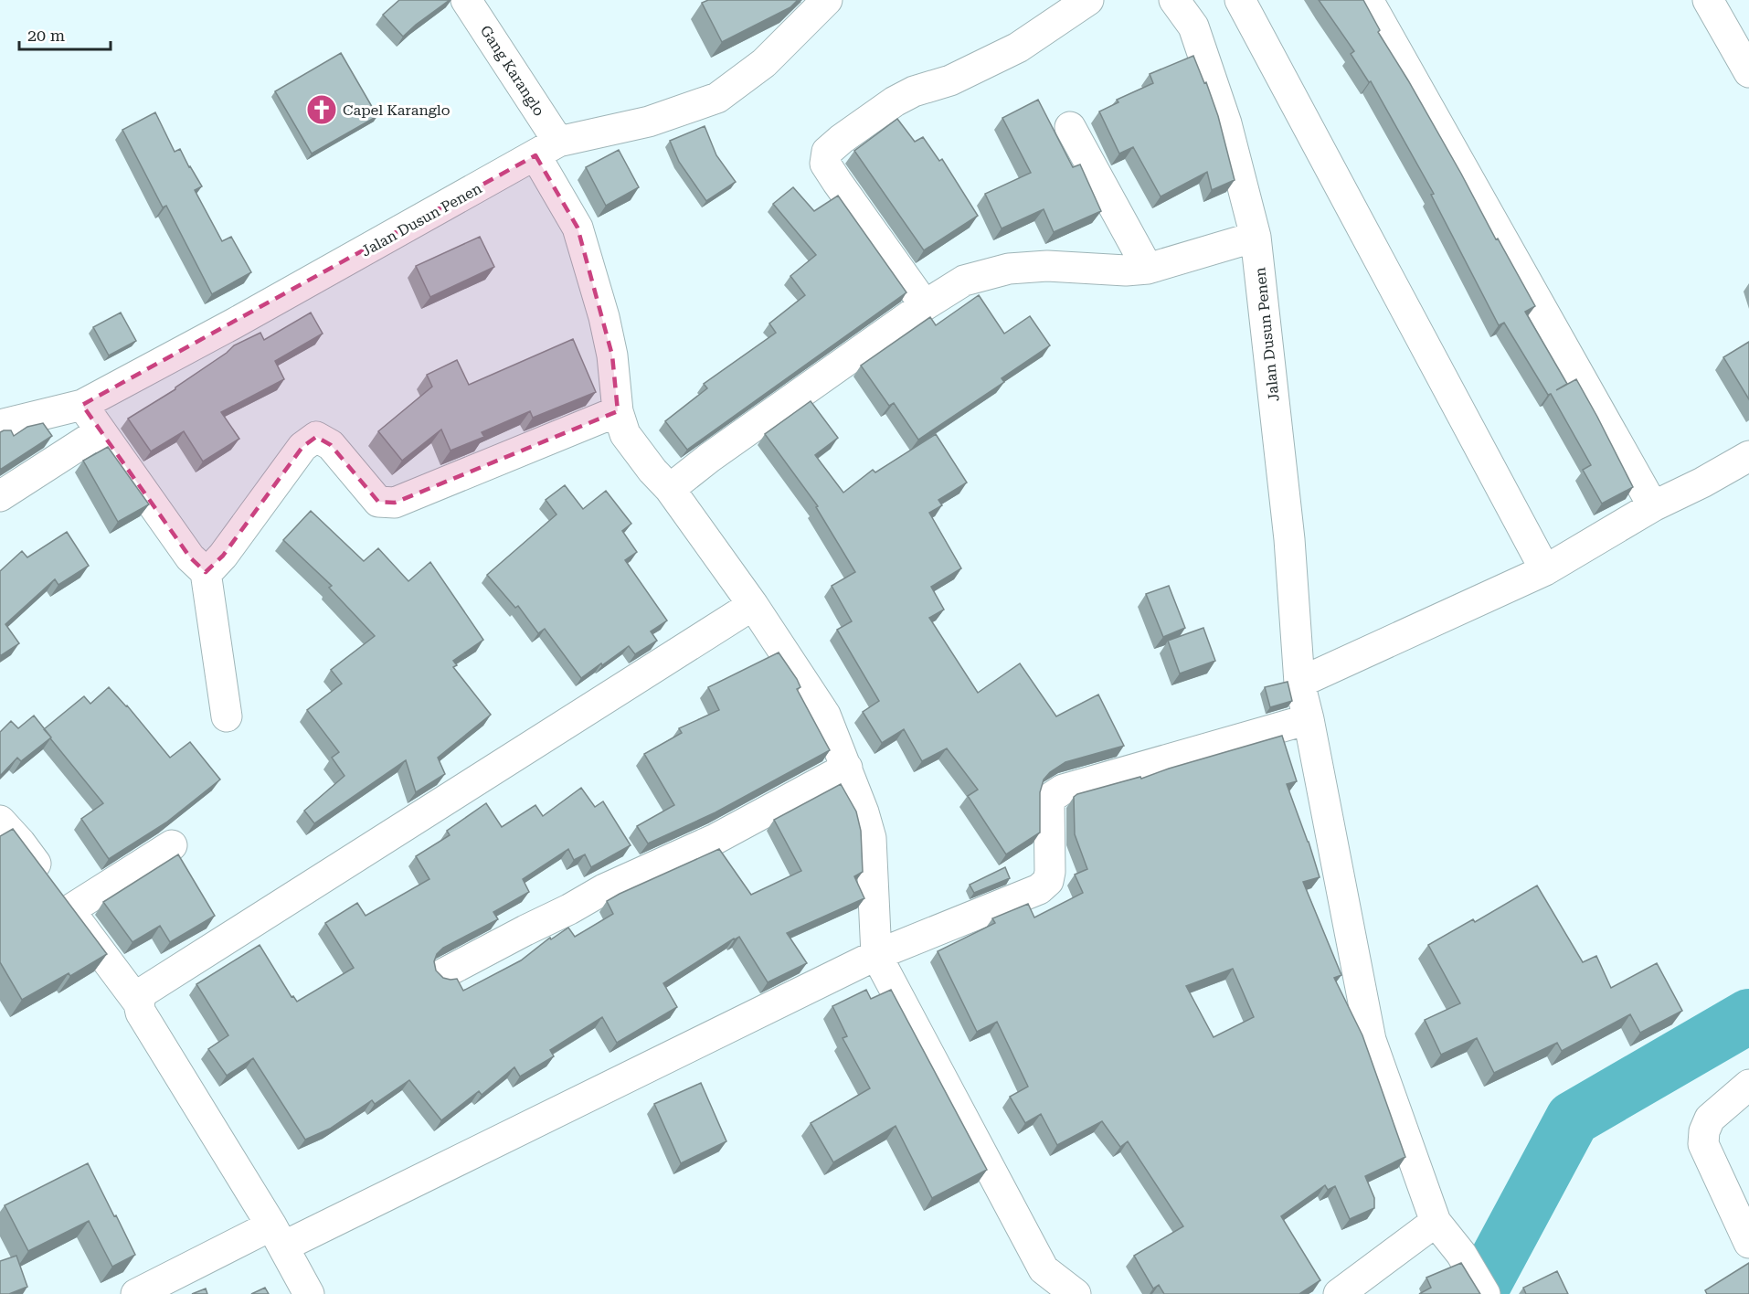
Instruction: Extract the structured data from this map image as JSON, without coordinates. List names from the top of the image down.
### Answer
{
  "streets": {
    "street": ["Gang Karanglo", "Jalan Dusun Penen"]
  },
  "crossings": [
    ["Gang Karanglo", "Jalan Dusun Penen"]
  ],
  "places": {
    "church": ["Capel Karanglo"]
  },
  "scale_bar": "20 m"
}
